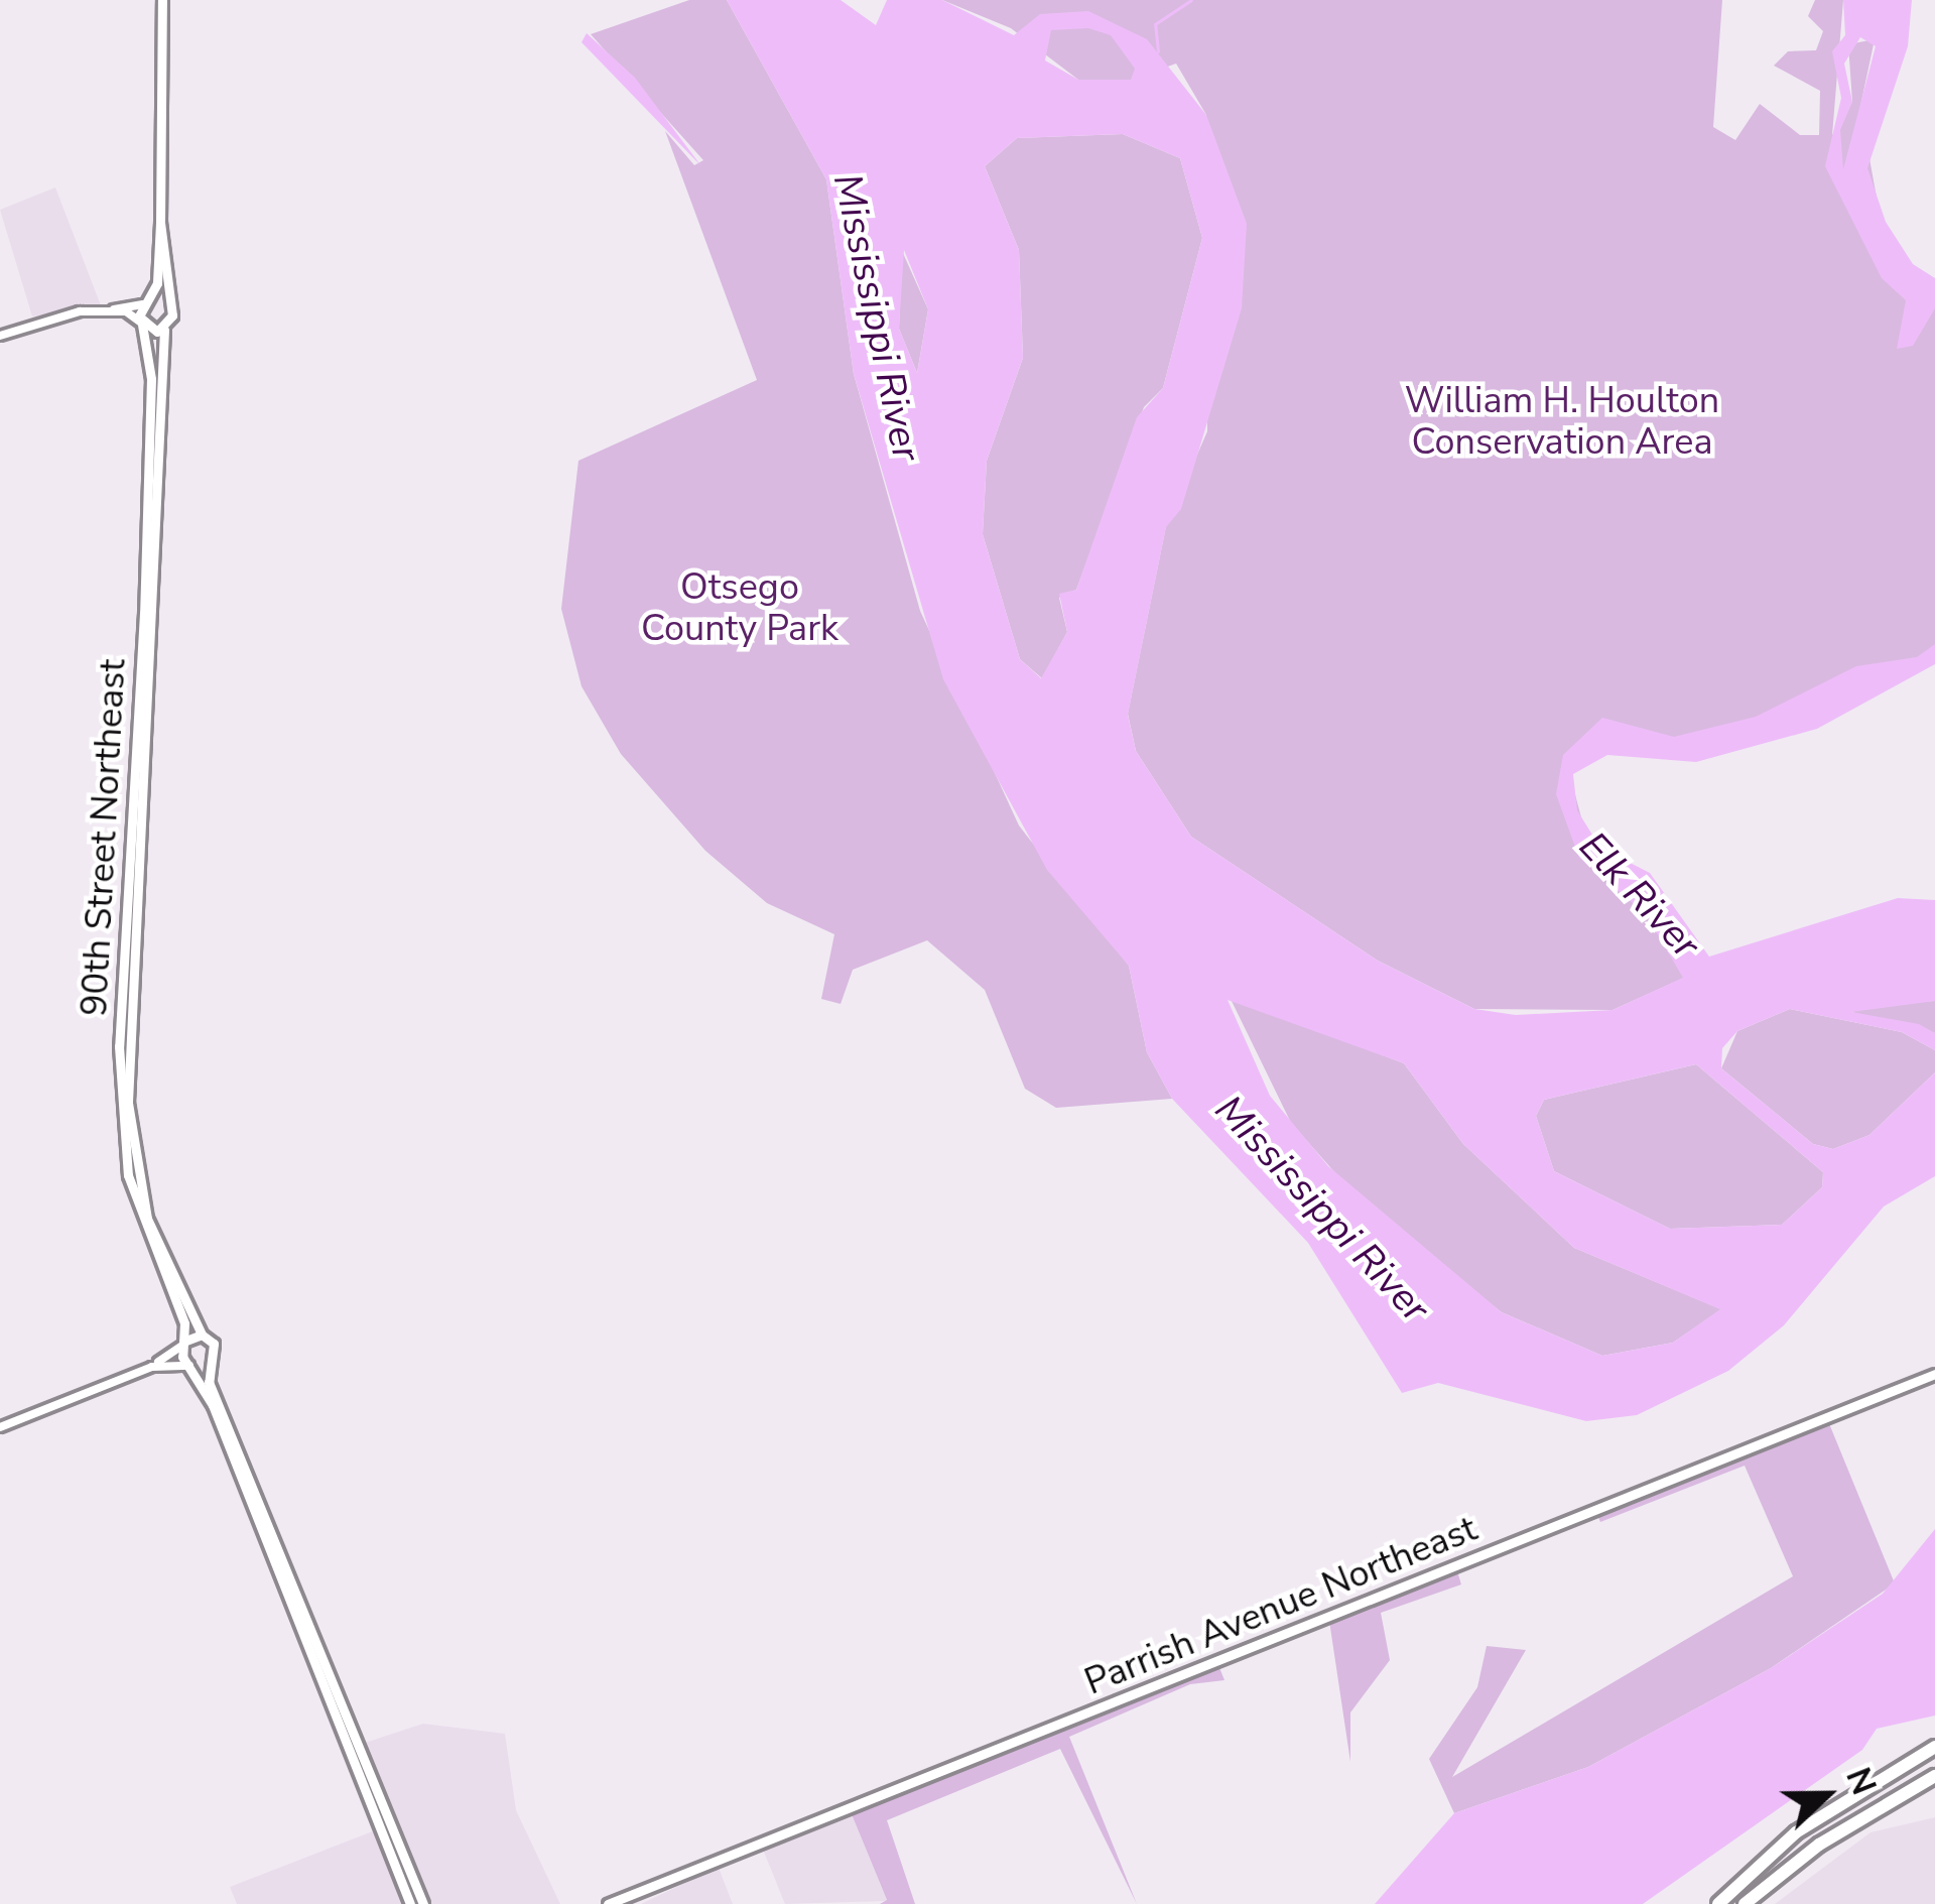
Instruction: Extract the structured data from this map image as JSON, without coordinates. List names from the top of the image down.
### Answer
{
  "streets": {
    "main road": ["90th Street Northeast", "Parrish Avenue Northeast"]
  },
  "water": ["Mississippi River", "Elk River"],
  "parks": ["William H. Houlton Conservation Area", "Otsego County Park"],
  "north": "right"
}
